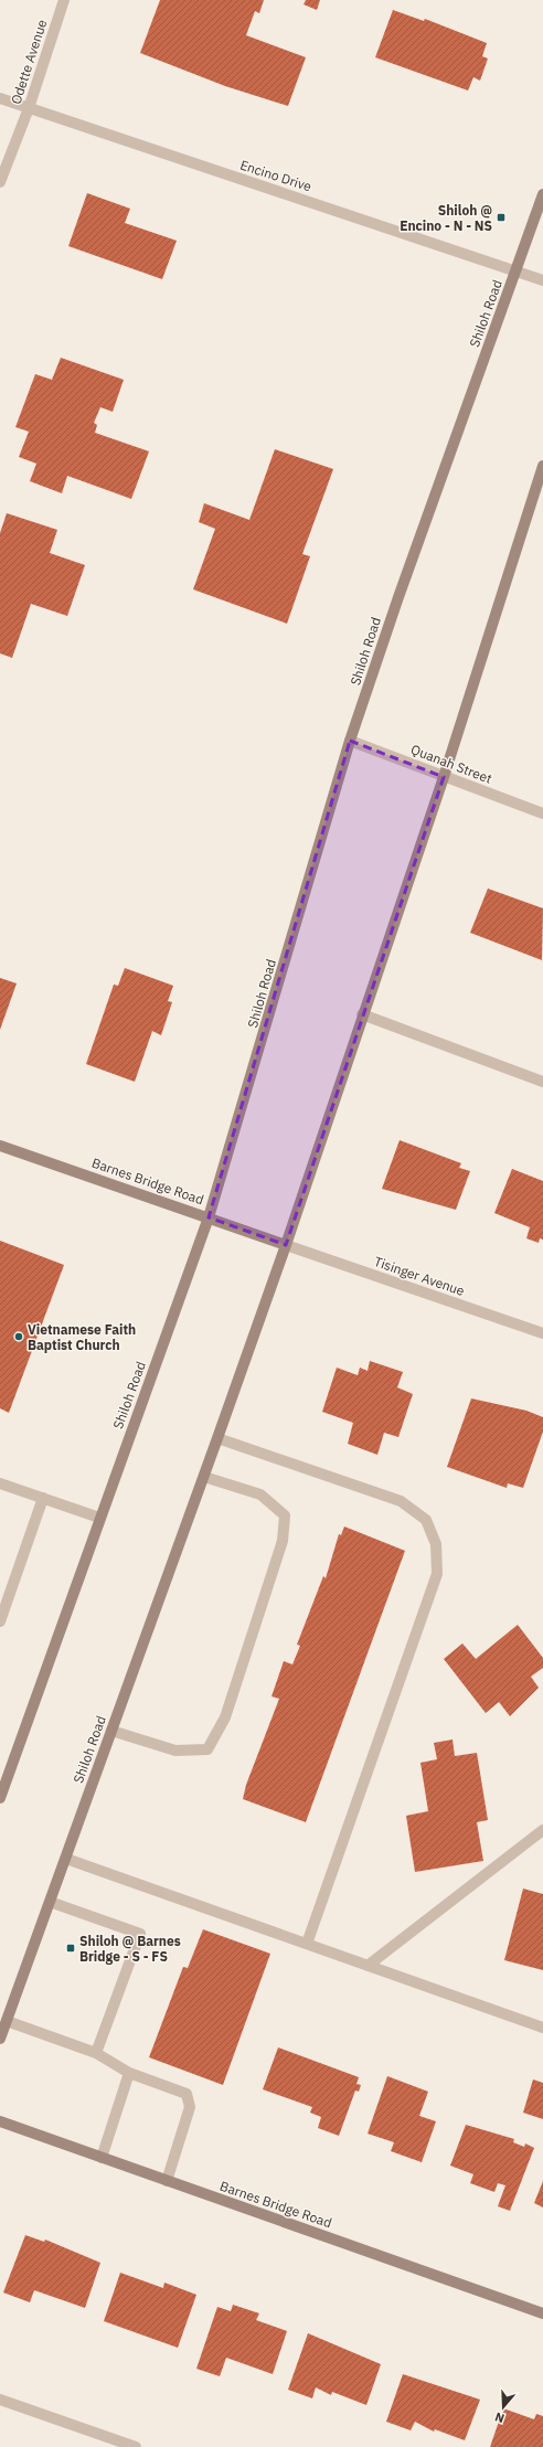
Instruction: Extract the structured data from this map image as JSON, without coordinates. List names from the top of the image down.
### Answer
{
  "streets": {
    "main road": ["Shiloh Road", "Barnes Bridge Road"],
    "street": [
      "Odette Avenue",
      "Encino Drive",
      "Quanah Street",
      "Tisinger Avenue"
    ]
  },
  "crossings": [
    ["Odette Avenue", "Encino Drive"],
    ["Encino Drive", "Shiloh Road"],
    ["Shiloh Road", "Quanah Street"],
    ["Shiloh Road", "Barnes Bridge Road"],
    ["Shiloh Road", "Tisinger Avenue"],
    ["Barnes Bridge Road", "Tisinger Avenue"]
  ],
  "places": {
    "transit": ["Shiloh @ Encino - N - NS", "Shiloh @ Barnes Bridge - S - FS"],
    "other": ["Vietnamese Faith Baptist Church"]
  },
  "north": "bottom"
}
